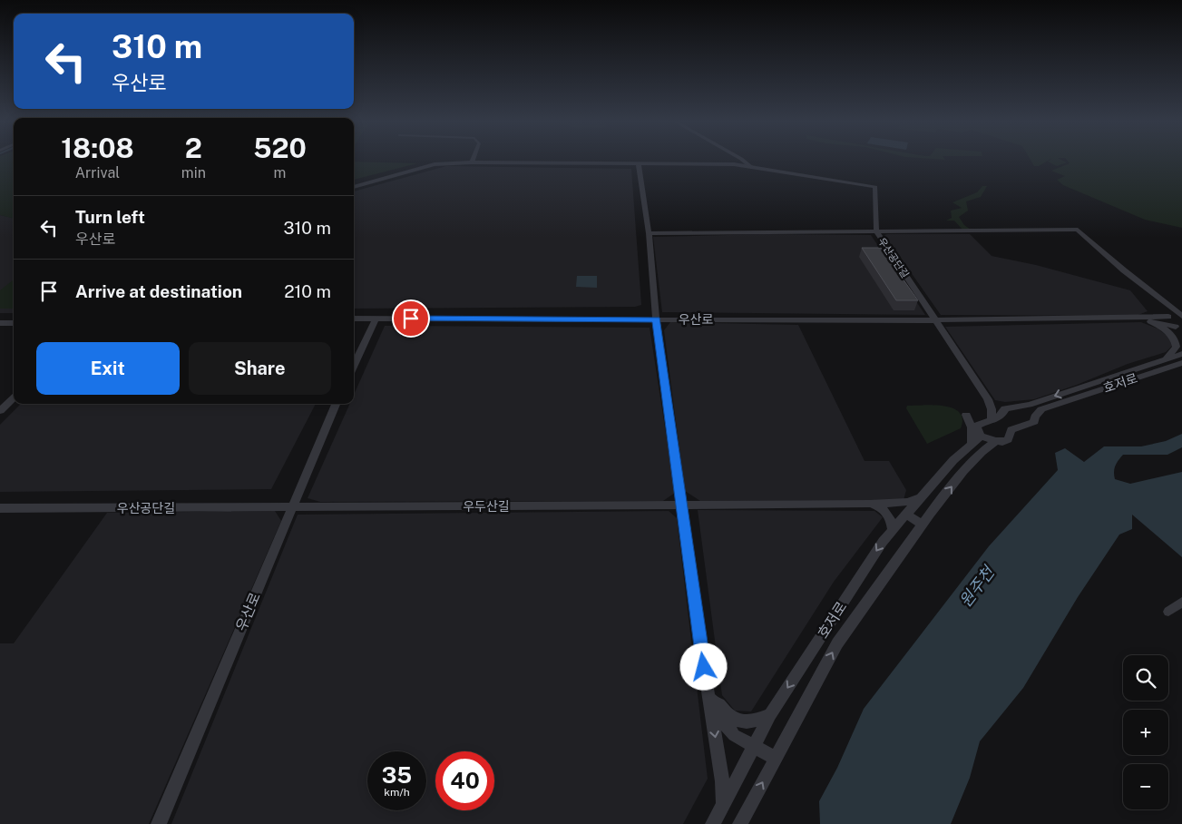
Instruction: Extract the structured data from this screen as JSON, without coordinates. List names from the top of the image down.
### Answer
{
  "streets": {
    "street": [
      "우산공단길",
      "우산로",
      "호저로",
      "우두산길"
    ]
  },
  "crossings": [
    ["우산공단길", "우산로"],
    ["우산공단길", "우두산길"],
    ["우산로", "우두산길"],
    ["호저로", "우두산길"]
  ],
  "water": ["원주천"],
  "page": {
    "turn": ["310 m", "우산로"],
    "eta": [
      "18:08",
      "Arrival",
      "2",
      "min",
      "520",
      "m"
    ],
    "list": [
      {
        "name": "Turn left",
        "note": "우산로",
        "value": "310 m"
      },
      {
        "name": "Arrive at destination",
        "value": "210 m"
      }
    ],
    "buttons": ["Exit", "Share"],
    "map_buttons": ["+", "−"],
    "speed": "35 km/h",
    "limit": "40"
  }
}
